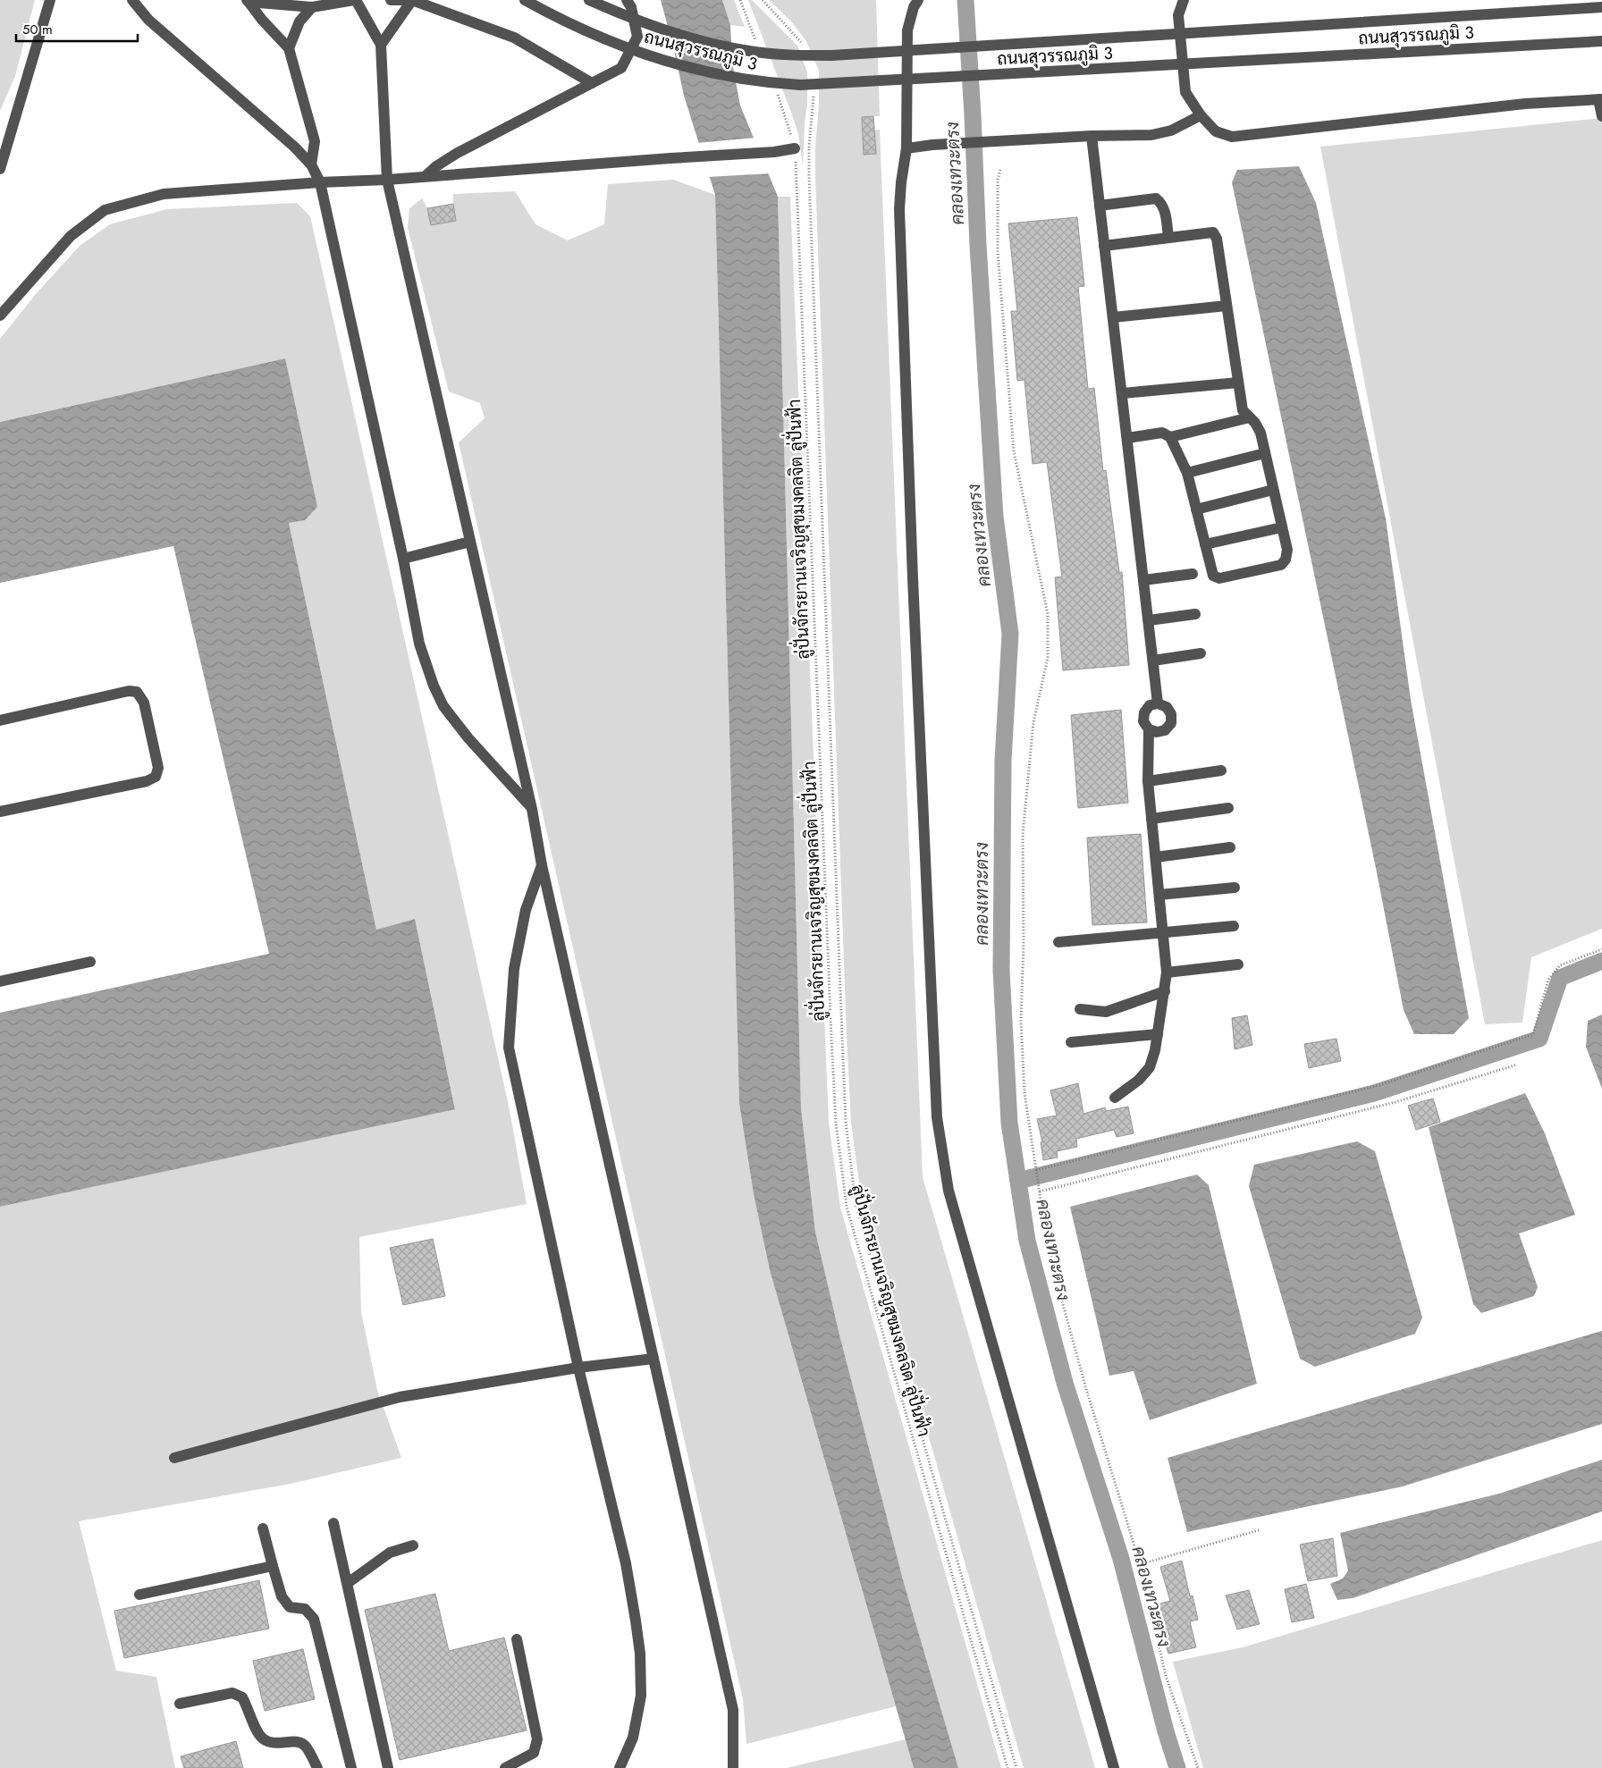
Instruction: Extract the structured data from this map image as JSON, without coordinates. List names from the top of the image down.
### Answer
{
  "streets": {
    "street": ["ถนนสุวรรณภูมิ 3"],
    "path": ["ลู่ปั่นจักรยานเจริญสุขมงคลจิต ลู่ปั่นฟ้า"]
  },
  "water": ["คลองเทวะตรง"],
  "scale_bar": "50 m"
}
